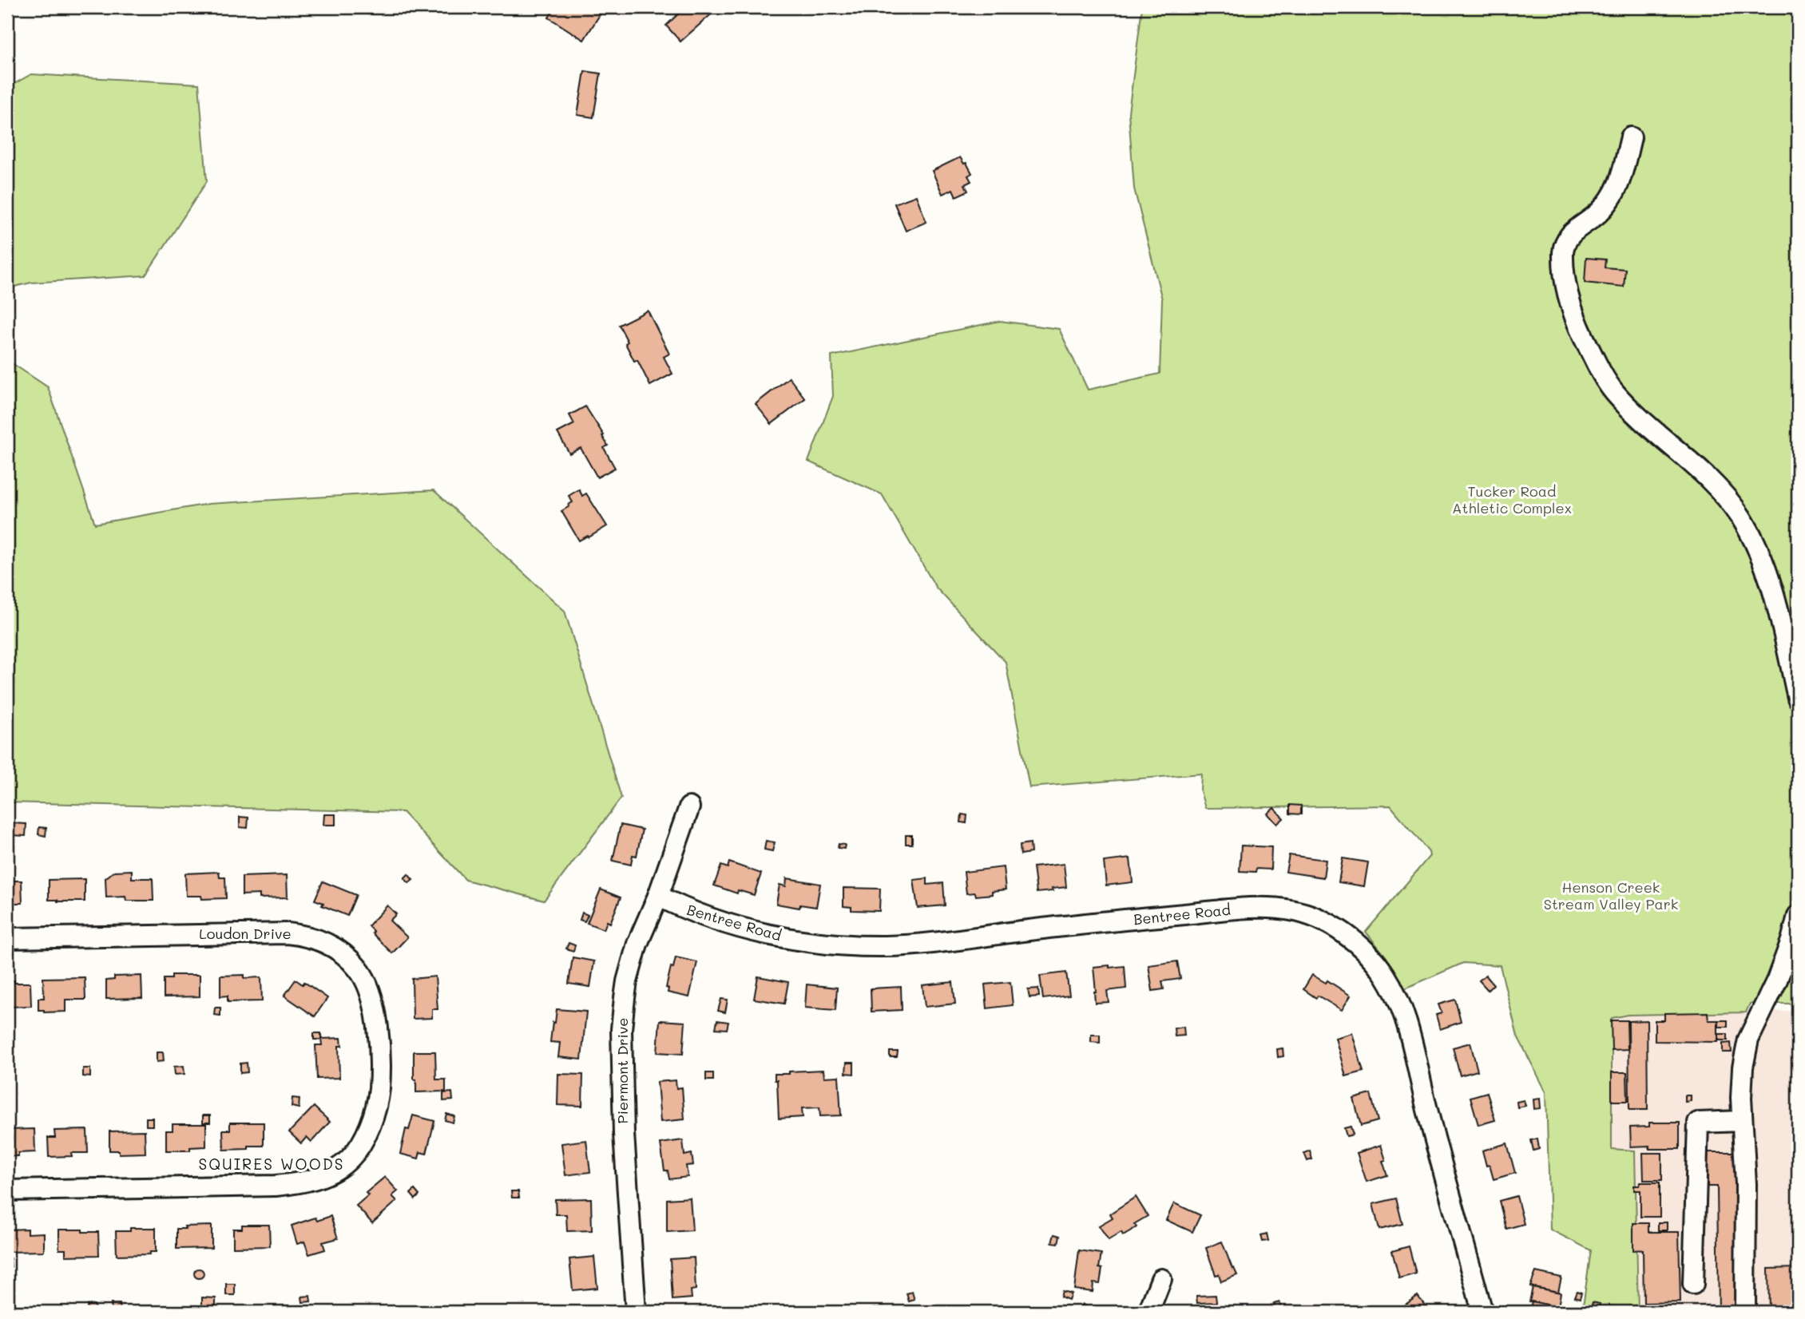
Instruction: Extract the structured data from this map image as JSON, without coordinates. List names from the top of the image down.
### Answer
{
  "streets": {
    "street": ["Bentree Road", "Loudon Drive", "Piermont Drive"]
  },
  "crossings": [
    ["Bentree Road", "Piermont Drive"]
  ],
  "districts": ["SQUIRES WOODS"],
  "parks": ["Tucker Road Athletic Complex", "Henson Creek Stream Valley Park"]
}
